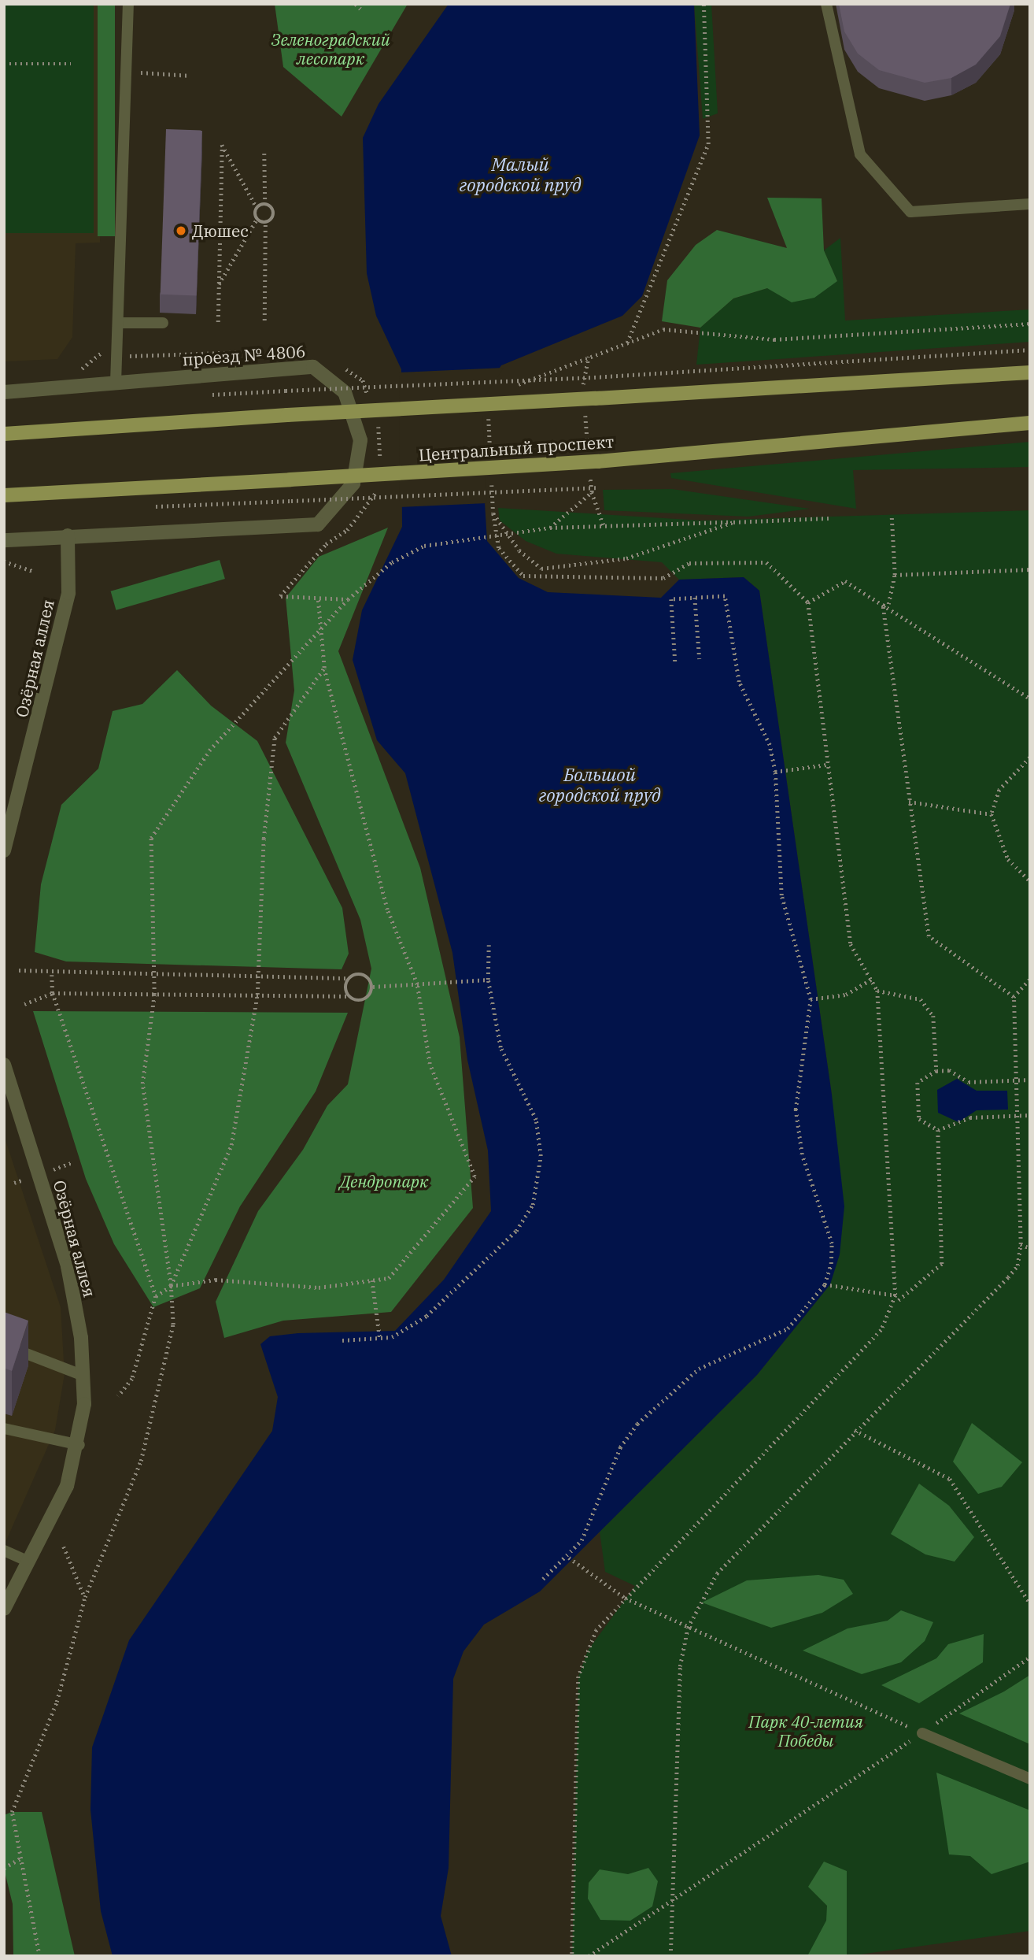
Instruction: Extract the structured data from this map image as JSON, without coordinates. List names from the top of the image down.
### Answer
{
  "streets": {
    "main road": ["Центральный проспект"],
    "street": ["проезд № 4806", "Озёрная аллея"]
  },
  "crossings": [
    ["проезд № 4806", "Озёрная аллея"]
  ],
  "water": ["Малый городской пруд", "Большой городской пруд"],
  "parks": ["Зеленоградский лесопарк", "Дендропарк", "Парк 40-летия Победы"],
  "places": ["Дюшес"]
}
